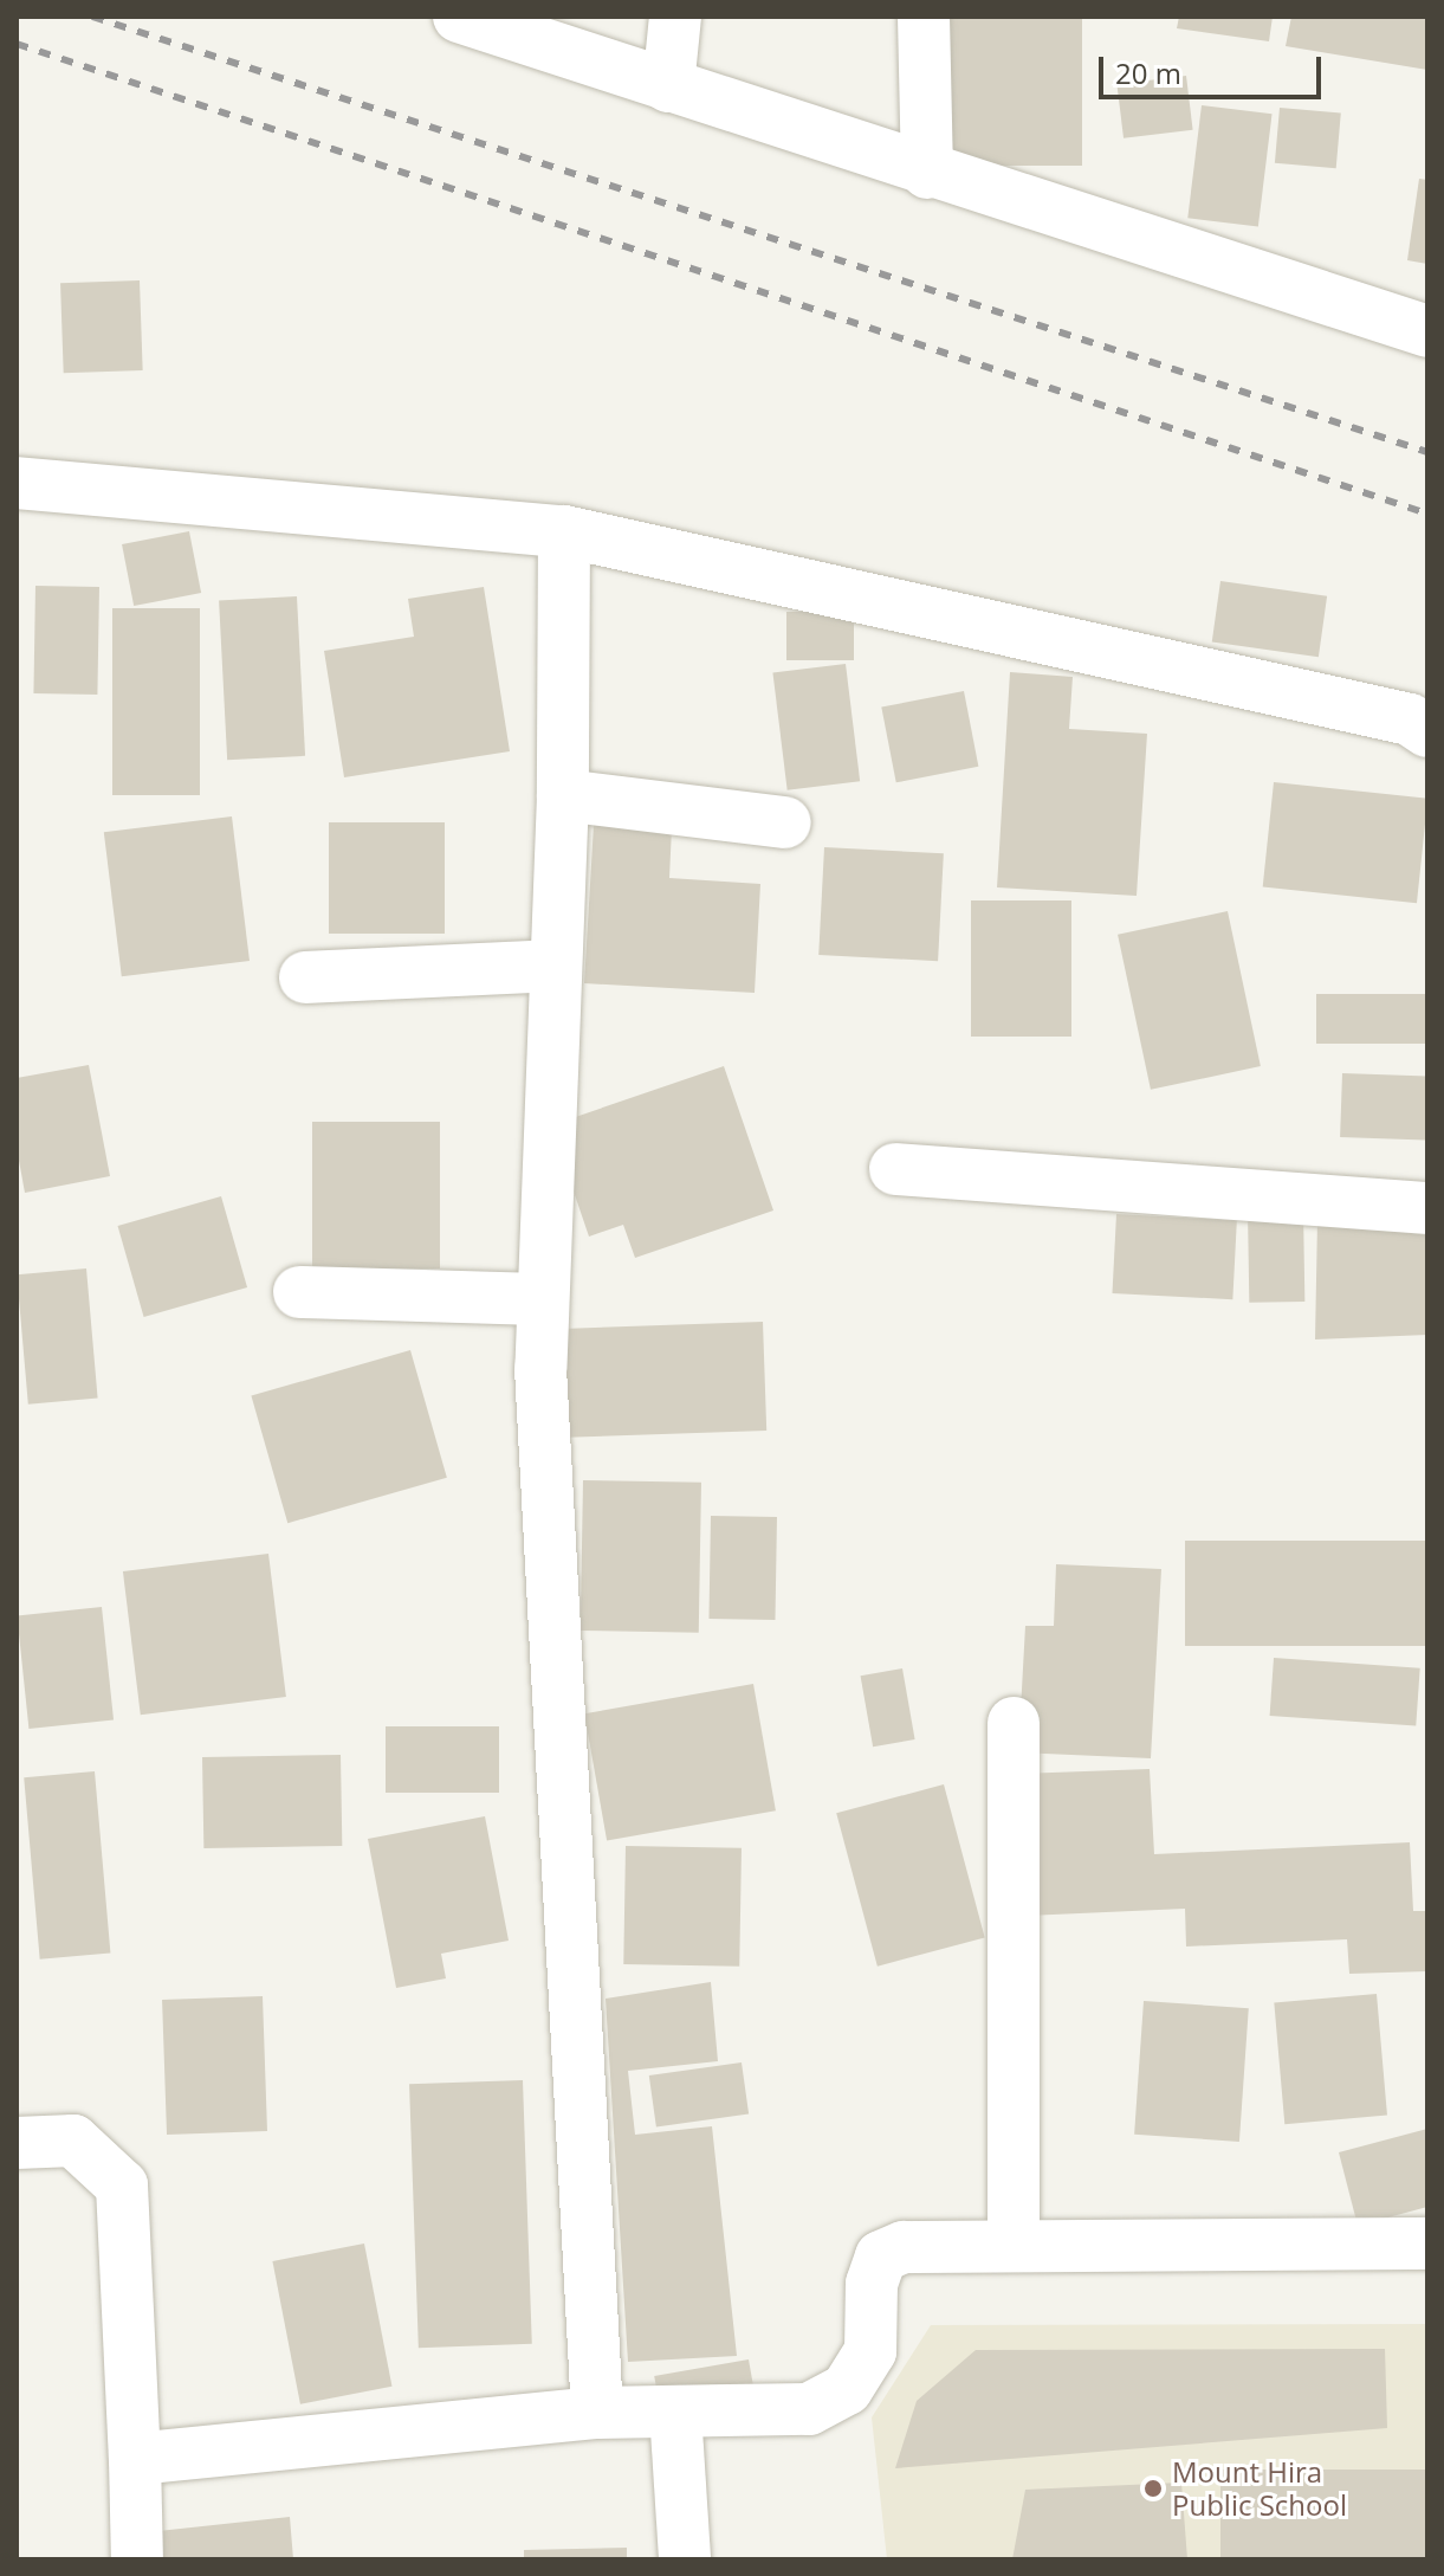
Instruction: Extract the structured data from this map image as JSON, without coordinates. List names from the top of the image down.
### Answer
{
  "places": ["Mount Hira Public School"],
  "scale_bar": "20 m"
}
